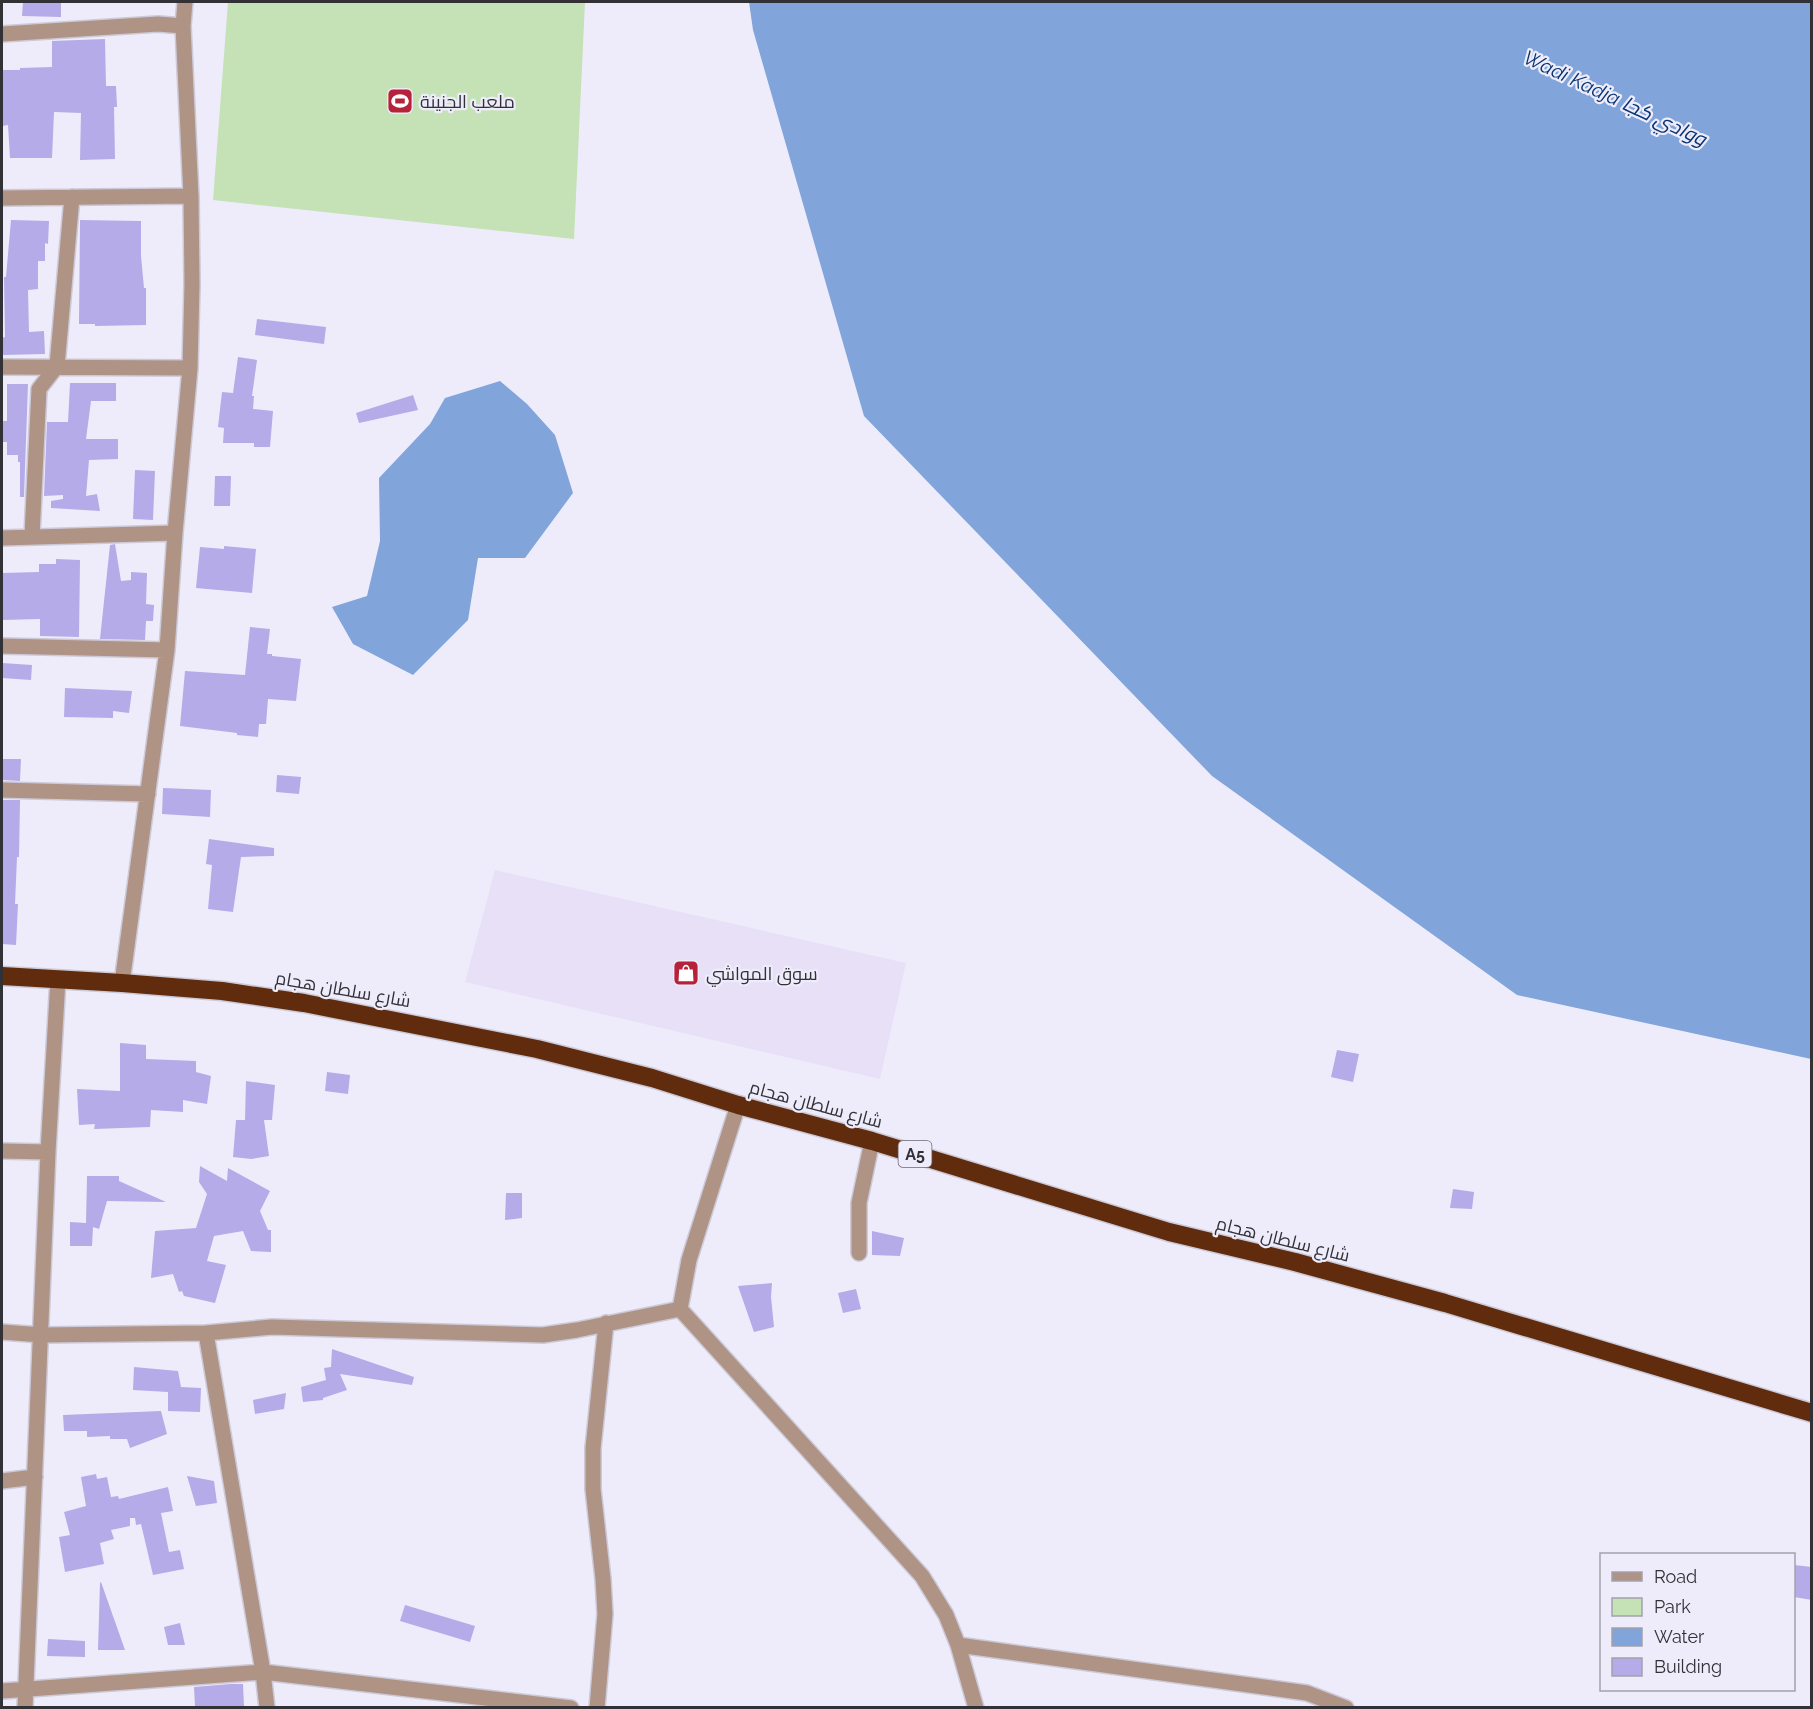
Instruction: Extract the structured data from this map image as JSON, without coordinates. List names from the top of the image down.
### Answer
{
  "streets": {
    "highway": ["شارع سلطان هجام", "A5"]
  },
  "water": ["Wadi Kadja ووادي كجا"],
  "places": {
    "sports": ["ملعب الجنينة"],
    "shop": ["سوق المواشي"]
  },
  "legend": [
    "Road",
    "Park",
    "Water",
    "Building"
  ]
}
